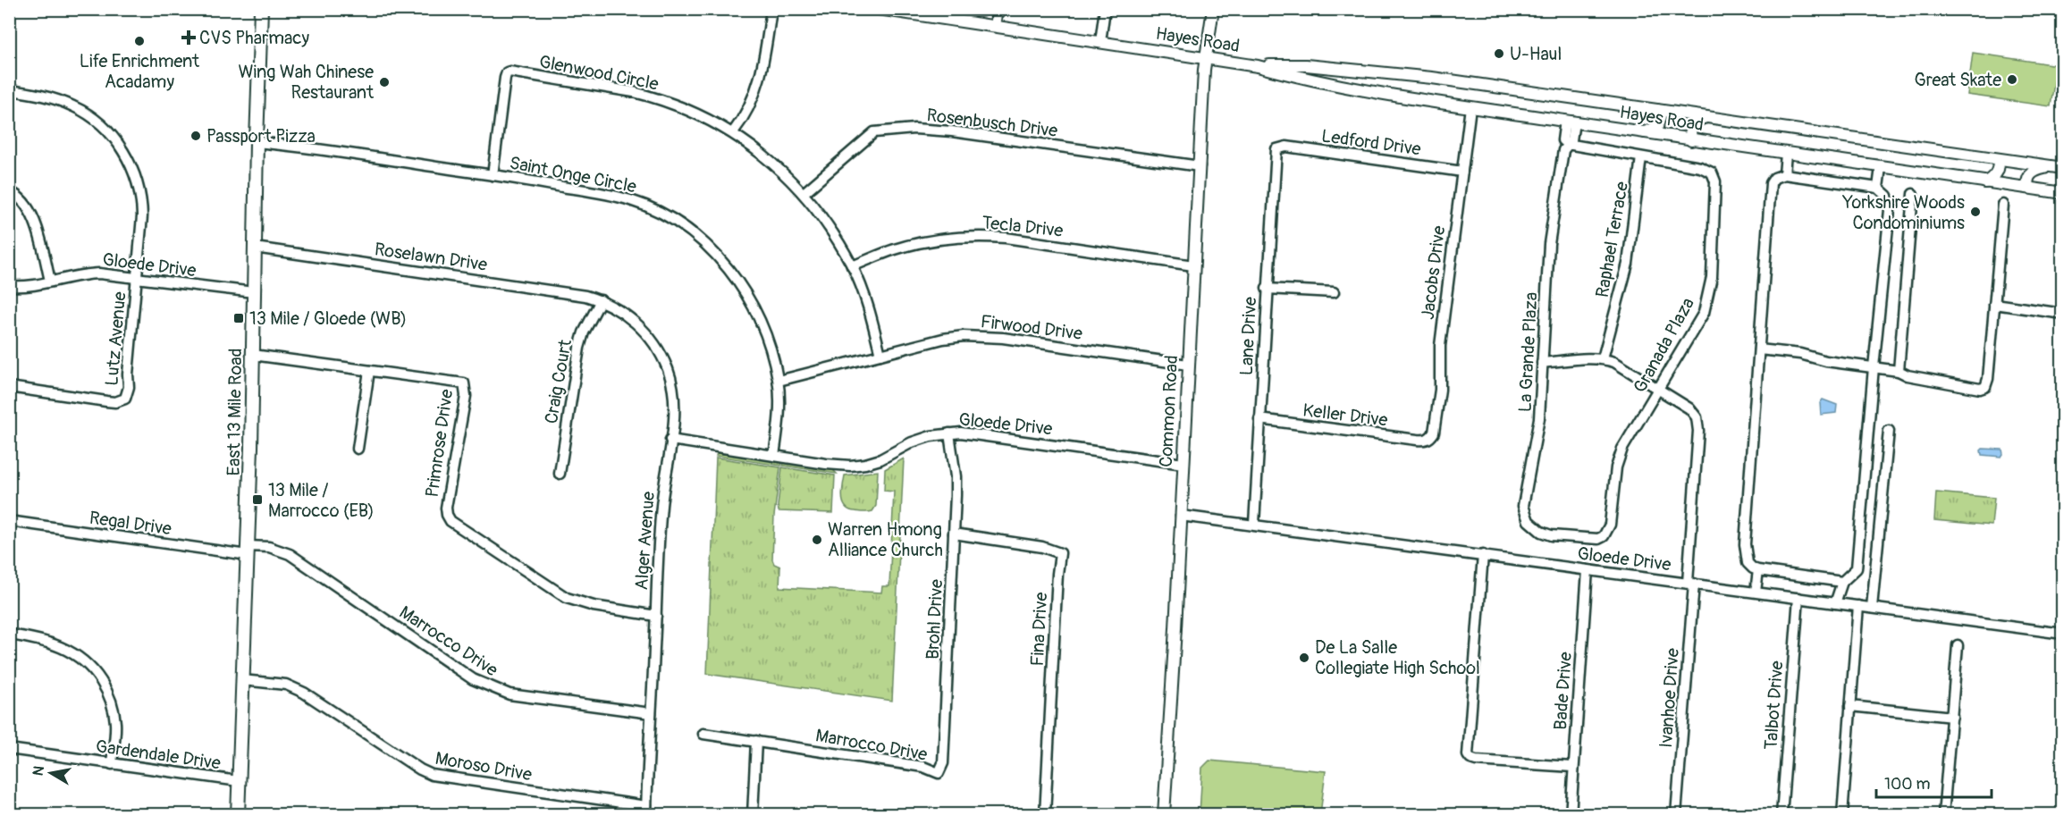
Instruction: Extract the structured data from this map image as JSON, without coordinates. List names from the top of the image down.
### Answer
{
  "streets": {
    "main road": ["East 13 Mile Road"],
    "street": [
      "Hayes Road",
      "Glenwood Circle",
      "Rosenbusch Drive",
      "Ledford Drive",
      "Saint Onge Circle",
      "Tecla Drive",
      "Raphael Terrace",
      "Roselawn Drive",
      "Gloede Drive",
      "Jacobs Drive",
      "Firwood Drive",
      "Lane Drive",
      "Lutz Avenue",
      "Granada Plaza",
      "La Grande Plaza",
      "Craig Court",
      "Common Road",
      "Keller Drive",
      "Primrose Drive",
      "Regal Drive",
      "Alger Avenue",
      "Brohl Drive",
      "Fina Drive",
      "Marrocco Drive",
      "Bade Drive",
      "Ivanhoe Drive",
      "Talbot Drive",
      "Gardendale Drive",
      "Moroso Drive"
    ]
  },
  "crossings": [
    ["Hayes Road", "Jacobs Drive"],
    ["Hayes Road", "La Grande Plaza"],
    ["Hayes Road", "Common Road"],
    ["Glenwood Circle", "Rosenbusch Drive"],
    ["Glenwood Circle", "Saint Onge Circle"],
    ["Glenwood Circle", "Tecla Drive"],
    ["Glenwood Circle", "Firwood Drive"],
    ["Rosenbusch Drive", "Common Road"],
    ["Ledford Drive", "Jacobs Drive"],
    ["Ledford Drive", "Lane Drive"],
    ["Saint Onge Circle", "Gloede Drive"],
    ["Saint Onge Circle", "Firwood Drive"],
    ["Saint Onge Circle", "East 13 Mile Road"],
    ["Tecla Drive", "Common Road"],
    ["Raphael Terrace", "Granada Plaza"],
    ["Roselawn Drive", "Craig Court"],
    ["Roselawn Drive", "East 13 Mile Road"],
    ["Roselawn Drive", "Alger Avenue"],
    ["Gloede Drive", "Lane Drive"],
    ["Gloede Drive", "Lutz Avenue"],
    ["Gloede Drive", "Common Road"],
    ["Gloede Drive", "East 13 Mile Road"],
    ["Gloede Drive", "Alger Avenue"],
    ["Gloede Drive", "Brohl Drive"],
    ["Gloede Drive", "Bade Drive"],
    ["Gloede Drive", "Ivanhoe Drive"],
    ["Gloede Drive", "Talbot Drive"],
    ["Jacobs Drive", "Keller Drive"],
    ["Firwood Drive", "Common Road"],
    ["Lane Drive", "Keller Drive"],
    ["Granada Plaza", "La Grande Plaza"],
    ["Granada Plaza", "Ivanhoe Drive"],
    ["Craig Court", "Alger Avenue"],
    ["East 13 Mile Road", "Primrose Drive"],
    ["East 13 Mile Road", "Regal Drive"],
    ["East 13 Mile Road", "Marrocco Drive"],
    ["East 13 Mile Road", "Gardendale Drive"],
    ["East 13 Mile Road", "Moroso Drive"],
    ["Primrose Drive", "Alger Avenue"],
    ["Regal Drive", "Marrocco Drive"],
    ["Alger Avenue", "Marrocco Drive"],
    ["Alger Avenue", "Moroso Drive"],
    ["Brohl Drive", "Fina Drive"],
    ["Brohl Drive", "Marrocco Drive"]
  ],
  "places": {
    "health": ["CVS Pharmacy"],
    "other": [
      "Life Enrichment Acadamy",
      "U-Haul",
      "Great Skate",
      "Wing Wah Chinese Restaurant",
      "Passport Pizza",
      "Yorkshire Woods Condominiums",
      "Warren Hmong Alliance Church",
      "De La Salle Collegiate High School"
    ],
    "transit": ["13 Mile / Gloede (WB)", "13 Mile / Marrocco (EB)"]
  },
  "scale_bar": "100 m",
  "north": "left"
}
